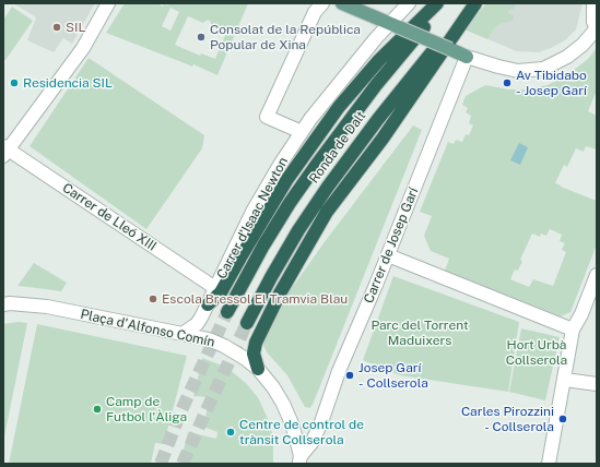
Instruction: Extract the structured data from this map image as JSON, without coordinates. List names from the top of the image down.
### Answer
{
  "streets": {
    "highway": ["Ronda de Dalt"],
    "street": [
      "Carrer de Lleó XIII",
      "Carrer d'Isaac Newton",
      "Carrer de Josep Garí",
      "Plaça d'Alfonso Comín"
    ]
  },
  "crossings": [
    ["Carrer de Lleó XIII", "Carrer d'Isaac Newton"],
    ["Carrer d'Isaac Newton", "Plaça d'Alfonso Comín"],
    ["Carrer de Josep Garí", "Plaça d'Alfonso Comín"]
  ],
  "parks": ["Parc del Torrent Maduixers", "Hort Urbà Collserola"],
  "places": [
    "SIL",
    "Consolat de la República Popular de Xina",
    "Residencia SIL",
    "Av Tibidabo - Josep Garí",
    "Escola Bressol El Tramvia Blau",
    "Josep Garí - Collserola",
    "Camp de Futbol l'Àliga",
    "Carles Pirozzini - Collserola",
    "Centre de control de trànsit Collserola"
  ]
}
